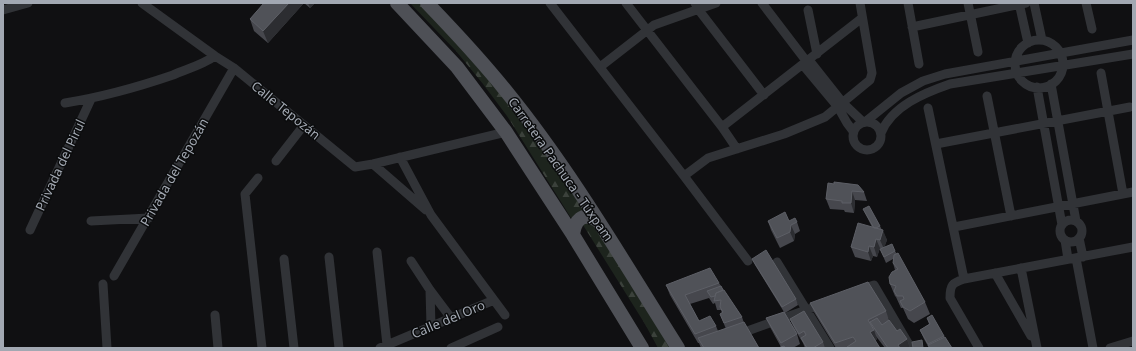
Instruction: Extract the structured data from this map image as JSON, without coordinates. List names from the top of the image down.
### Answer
{
  "streets": {
    "main road": ["Carretera Pachuca - Túxpam"],
    "street": [
      "Calle Tepozán",
      "Privada del Pirul",
      "Privada del Tepozán",
      "Calle del Oro"
    ]
  },
  "crossings": [
    ["Calle Tepozán", "Privada del Pirul"],
    ["Calle Tepozán", "Privada del Tepozán"]
  ]
}
